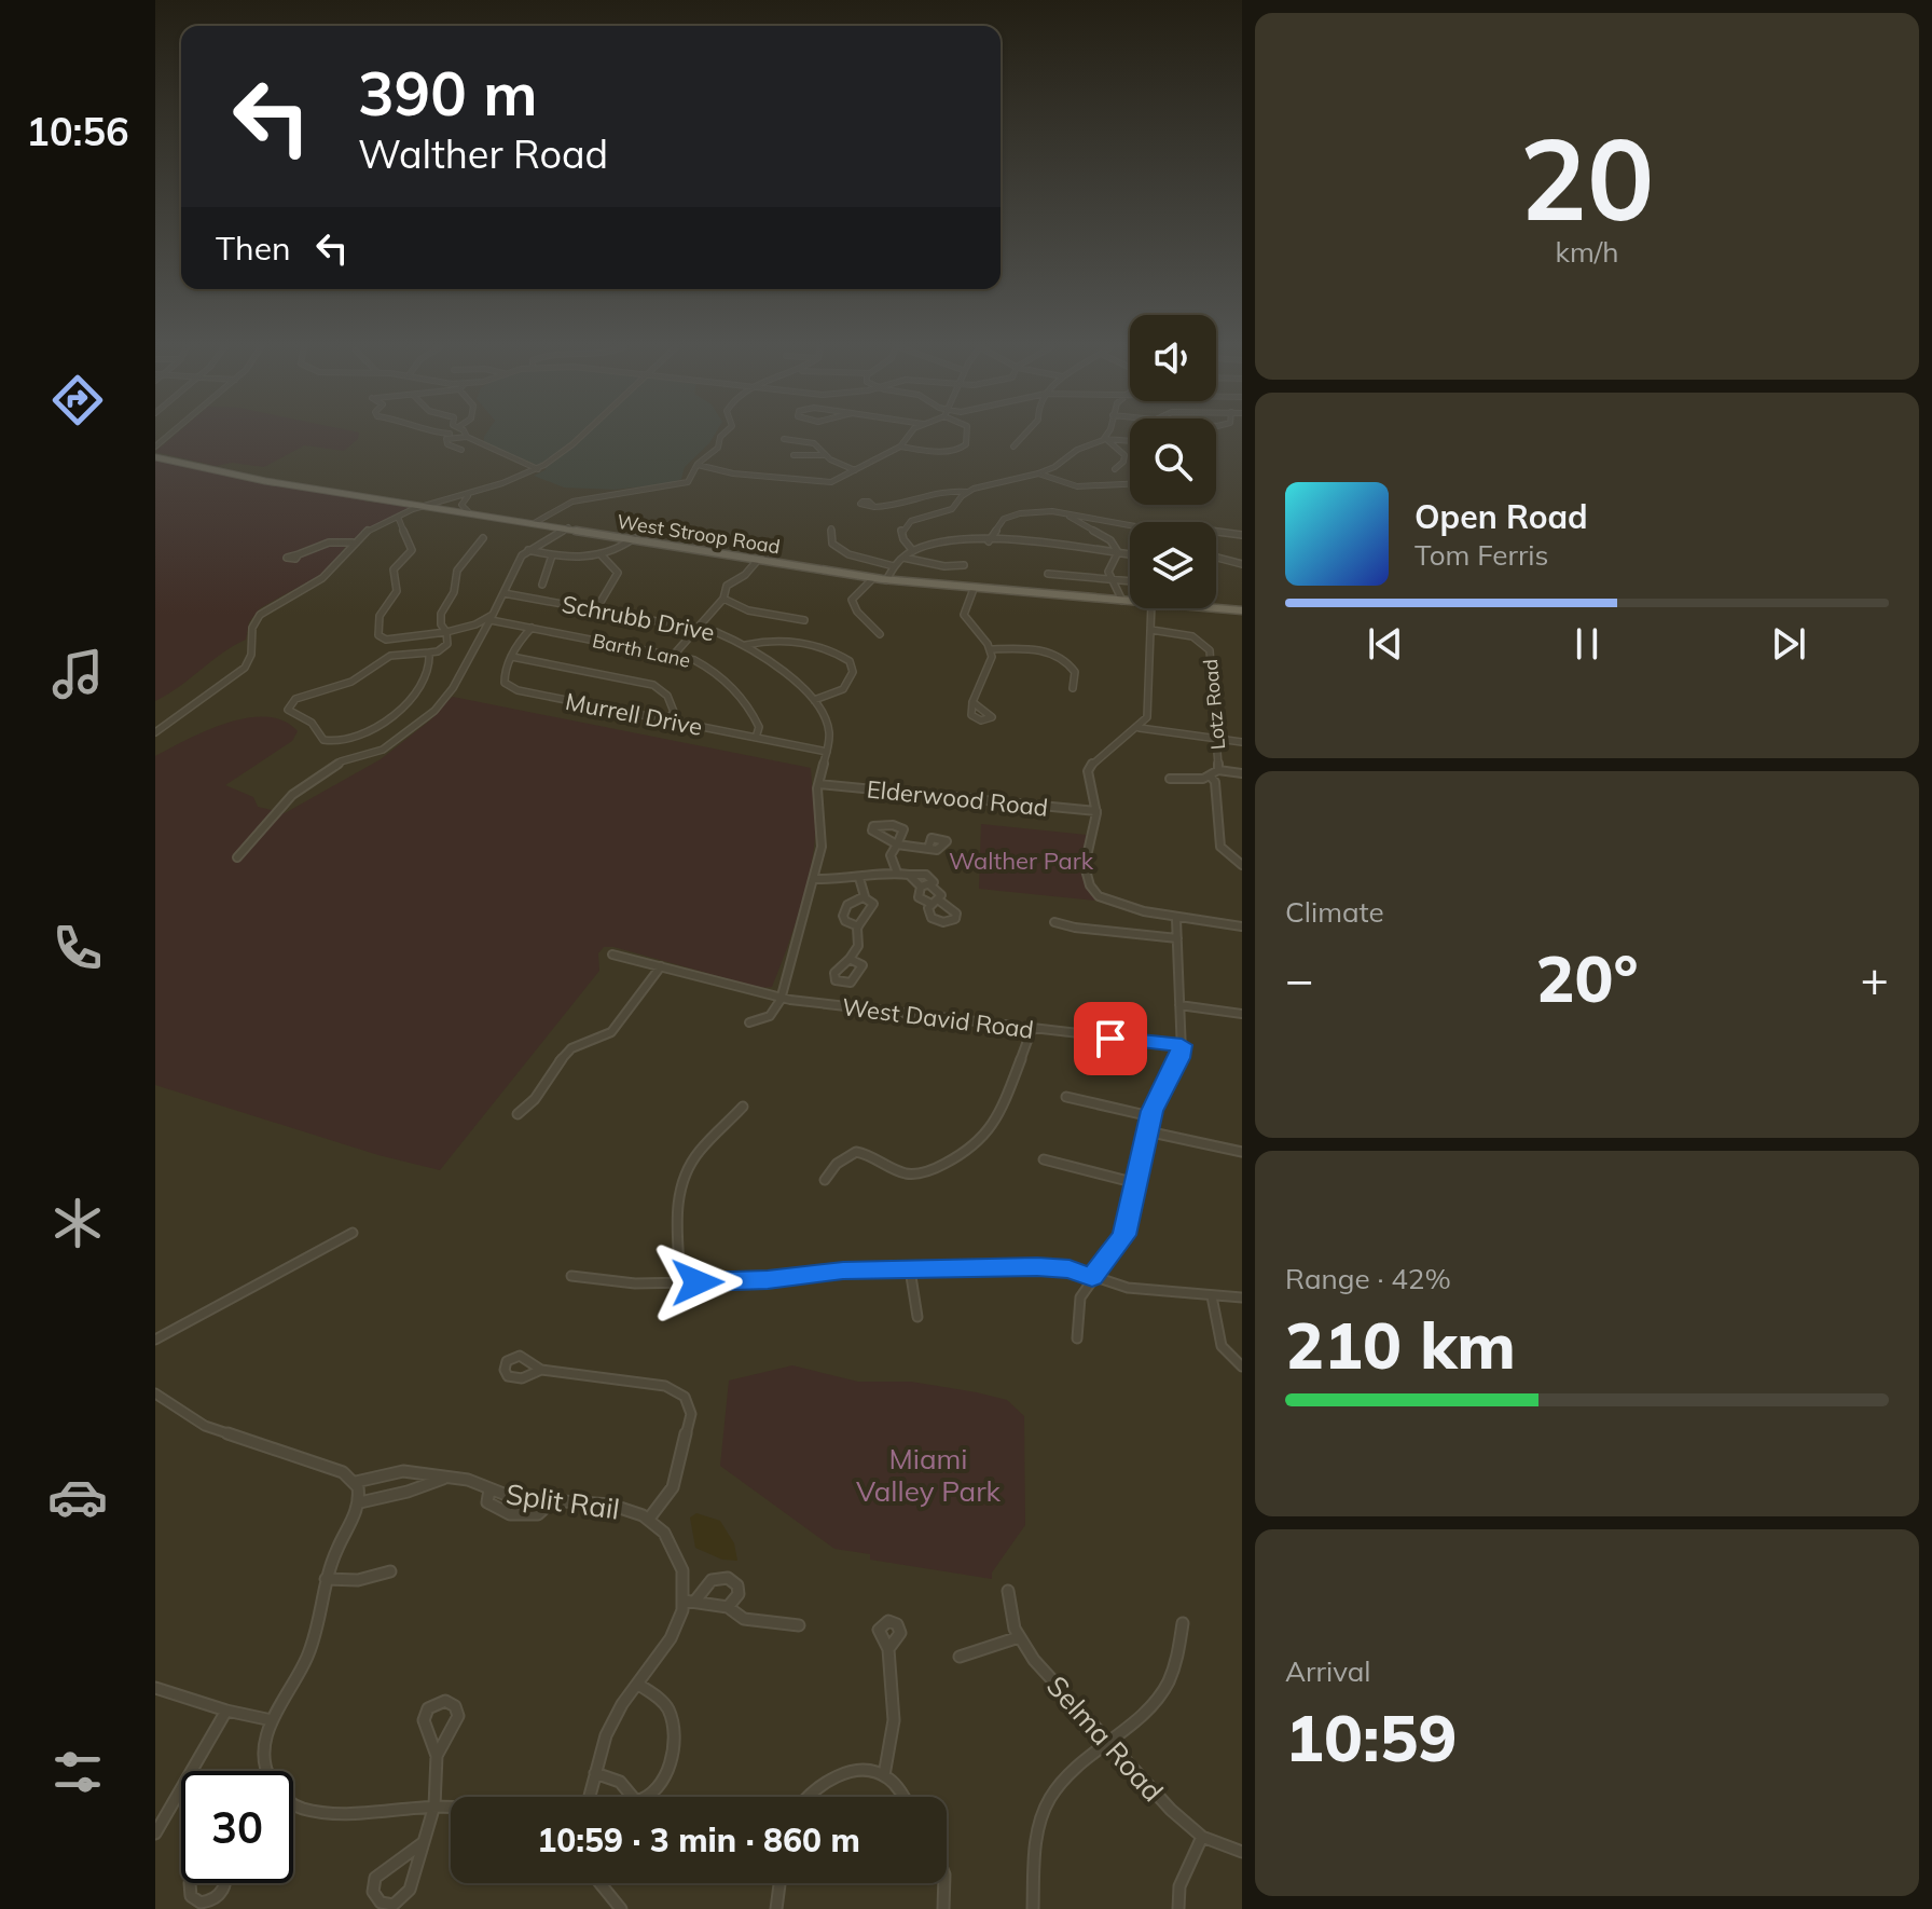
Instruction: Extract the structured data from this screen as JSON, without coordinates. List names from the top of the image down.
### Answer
{
  "streets": {
    "main road": ["West Stroop Road"],
    "street": [
      "Schrubb Drive",
      "Barth Lane",
      "Lotz Road",
      "Murrell Drive",
      "Elderwood Road",
      "West David Road",
      "Split Rail",
      "Selma Road"
    ]
  },
  "crossings": [
    ["Barth Lane", "Murrell Drive"]
  ],
  "parks": ["Walther Park", "Miami Valley Park"],
  "page": {
    "tabs": "10:56",
    "tile": [
      ["20", "km/h"],
      "Climate",
      ["Range · 42%", "210 km"],
      ["Arrival", "10:59"]
    ],
    "turn": ["390 m", "Walther Road"],
    "then": "Then",
    "song": ["Open Road", "Tom Ferris"],
    "heat": ["−", "20°", "+"],
    "limit": "30",
    "trip": "10:59 · 3 min · 860 m"
  }
}
